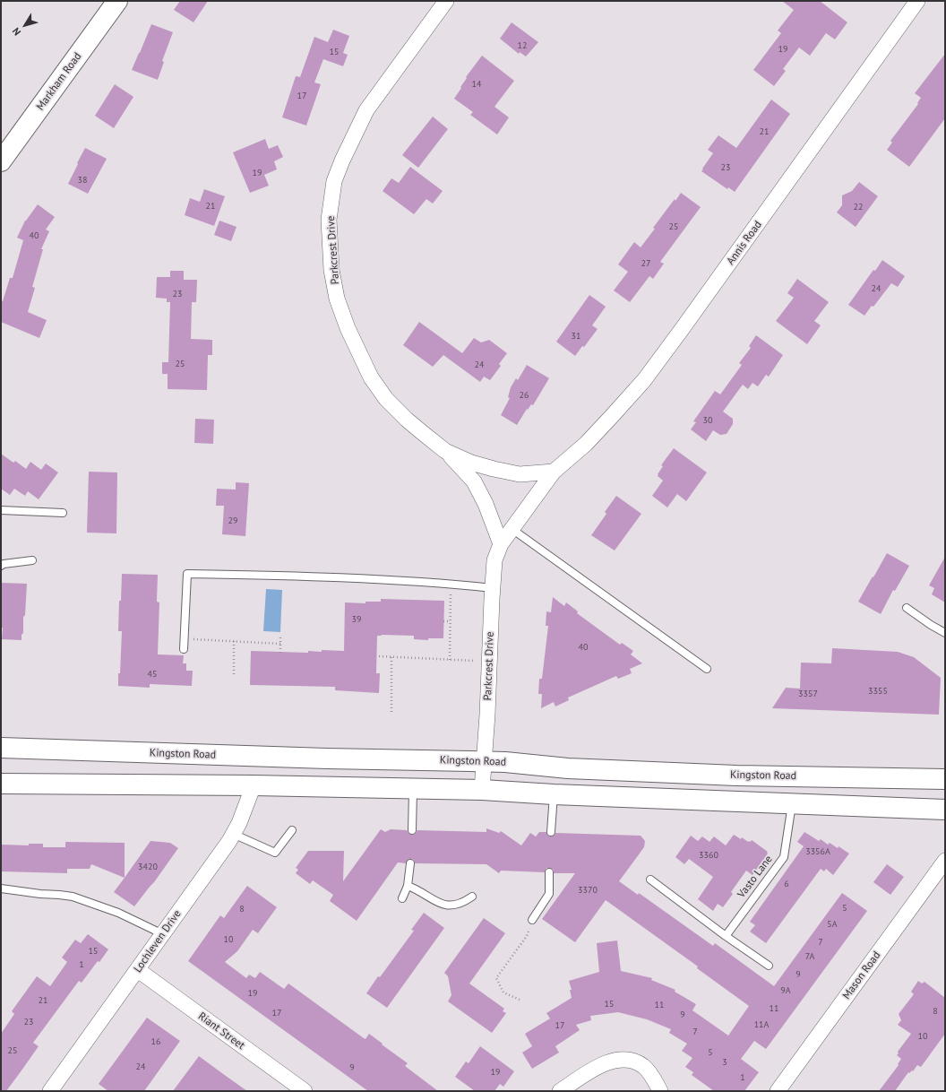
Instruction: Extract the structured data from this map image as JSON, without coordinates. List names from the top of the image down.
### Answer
{
  "streets": {
    "main road": ["Markham Road", "Kingston Road"],
    "street": [
      "Annis Road",
      "Parkcrest Drive",
      "Lochleven Drive",
      "Mason Road",
      "Riant Street"
    ],
    "lane": ["Vasto Lane"]
  },
  "crossings": [
    ["Annis Road", "Parkcrest Drive"],
    ["Parkcrest Drive", "Kingston Road"],
    ["Lochleven Drive", "Riant Street"]
  ],
  "house_numbers": [
    "12",
    "19",
    "15",
    "14",
    "17",
    "21",
    "23",
    "19",
    "38",
    "21",
    "22",
    "25",
    "40",
    "27",
    "24",
    "23",
    "31",
    "25",
    "24",
    "26",
    "30",
    "29",
    "39",
    "40",
    "45",
    "3355",
    "3357",
    "3356A",
    "3360",
    "3420",
    "6",
    "3370",
    "5",
    "8",
    "5A",
    "10",
    "7",
    "15",
    "7A",
    "1",
    "9",
    "9A",
    "19",
    "21",
    "15",
    "11",
    "11",
    "8",
    "17",
    "9",
    "23",
    "11A",
    "17",
    "7",
    "10",
    "16",
    "25",
    "5",
    "3",
    "24",
    "9",
    "19",
    "1"
  ],
  "north": "bottom left"
}
